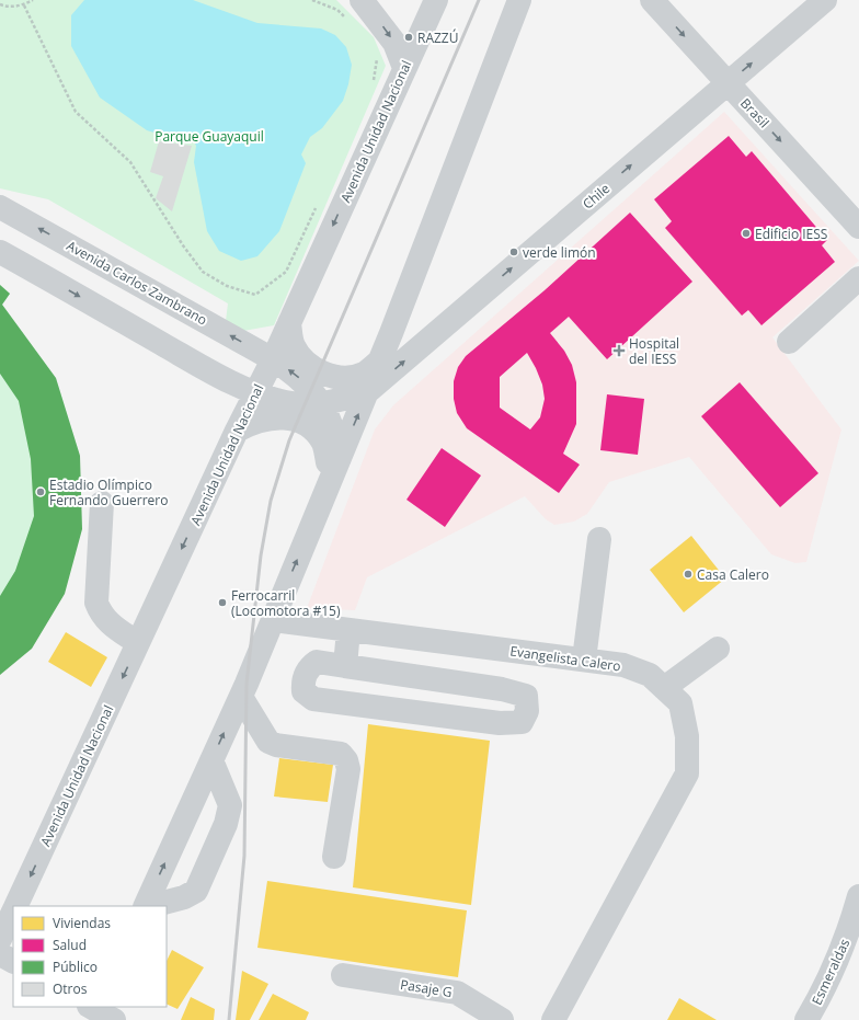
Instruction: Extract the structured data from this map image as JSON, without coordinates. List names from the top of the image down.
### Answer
{
  "streets": {
    "street": [
      "Brasil",
      "Avenida Unidad Nacional",
      "Chile",
      "Avenida Carlos Zambrano",
      "Evangelista Calero",
      "Esmeraldas",
      "Pasaje G"
    ]
  },
  "crossings": [
    ["Brasil", "Chile"],
    ["Avenida Unidad Nacional", "Avenida Carlos Zambrano"]
  ],
  "one_way": ["Brasil", "Chile"],
  "parks": ["Parque Guayaquil"],
  "places": {
    "other": [
      "RAZZÚ",
      "Edificio IESS",
      "verde limón",
      "Estadio Olímpico Fernando Guerrero",
      "Casa Calero",
      "Ferrocarril (Locomotora #15)"
    ],
    "health": ["Hospital del IESS"]
  },
  "legend": [
    "Viviendas",
    "Salud",
    "Público",
    "Otros"
  ]
}
